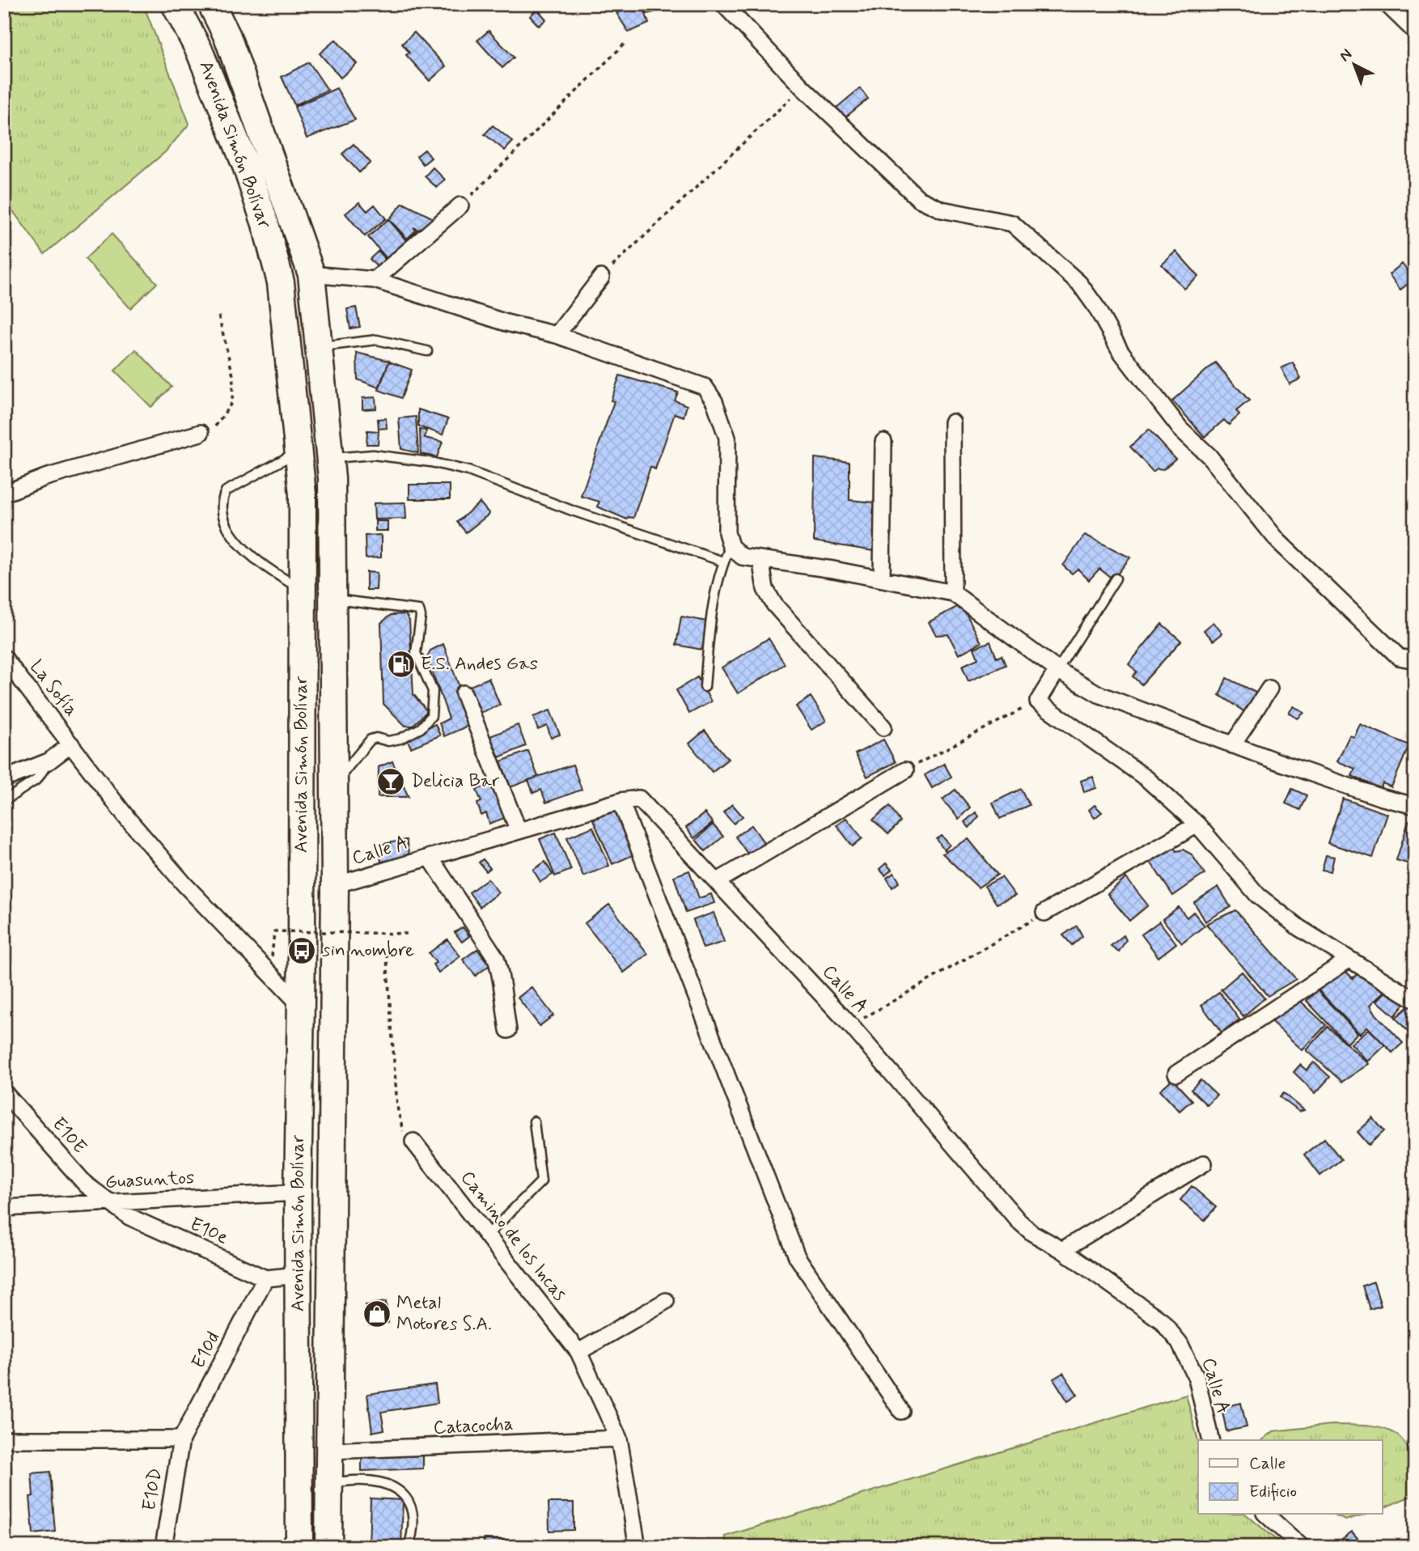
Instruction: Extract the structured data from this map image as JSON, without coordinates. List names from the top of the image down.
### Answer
{
  "streets": {
    "highway": ["Avenida Simón Bolívar"],
    "street": [
      "La Sofía",
      "Calle A",
      "E10E",
      "Guasuntos",
      "E10e",
      "Camino de los Incas",
      "E10d",
      "Catacocha",
      "E10D"
    ]
  },
  "crossings": [
    ["Avenida Simón Bolívar", "La Sofía"],
    ["Avenida Simón Bolívar", "Calle A"],
    ["Avenida Simón Bolívar", "Guasuntos"],
    ["Avenida Simón Bolívar", "E10e"],
    ["Avenida Simón Bolívar", "Catacocha"],
    ["E10E", "Guasuntos"],
    ["E10E", "E10e"],
    ["Guasuntos", "E10e"],
    ["E10e", "E10d"],
    ["Camino de los Incas", "Catacocha"],
    ["E10d", "E10D"]
  ],
  "places": {
    "fuel station": ["E.S. Andes Gas"],
    "bar": ["Delicia Bar"],
    "bus stop": ["sin nombre"],
    "shop": ["Metal Motores S.A."]
  },
  "legend": ["Calle", "Edificio"],
  "north": "top left"
}
